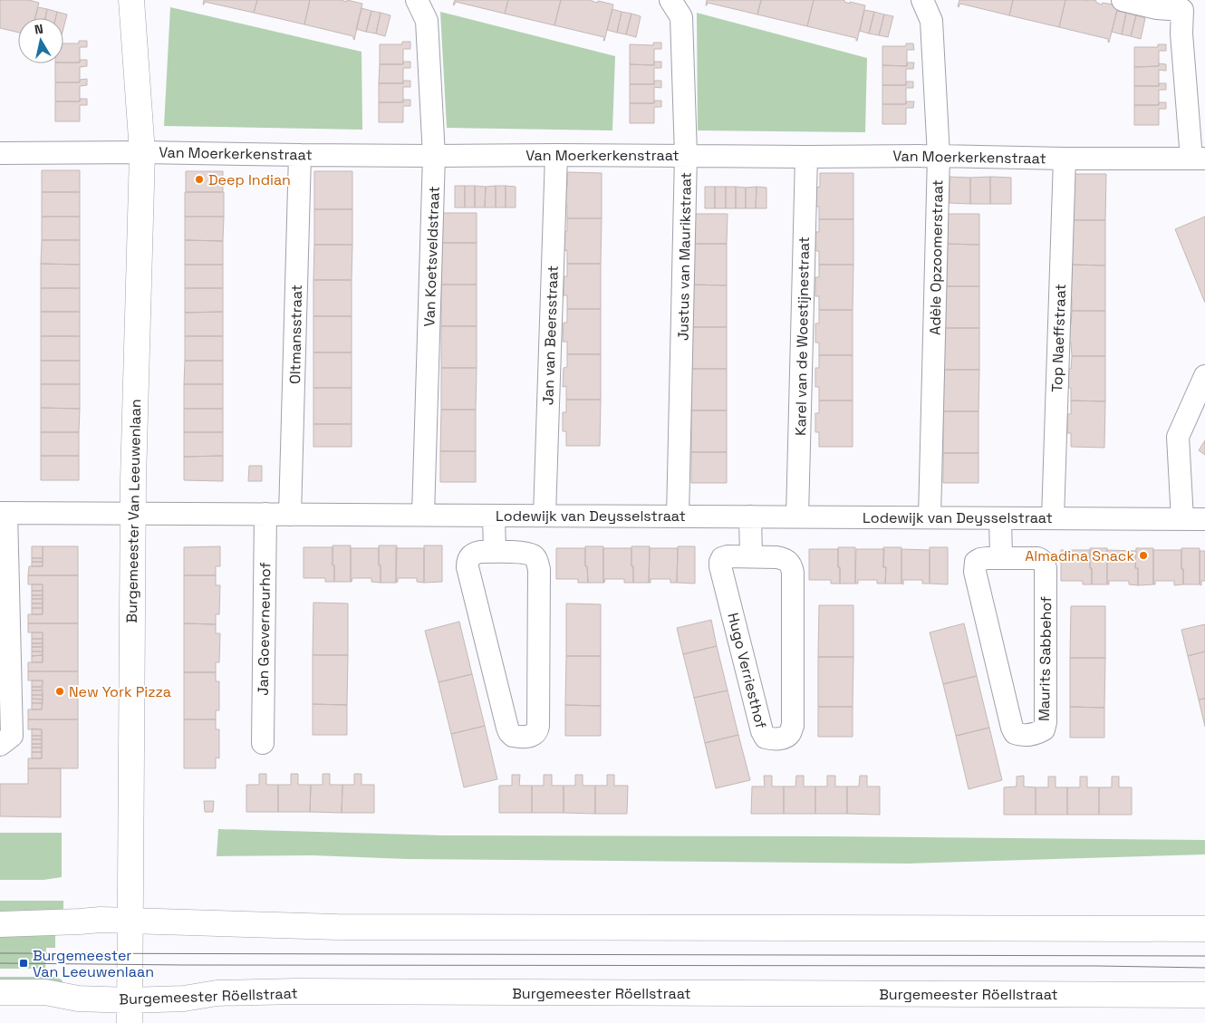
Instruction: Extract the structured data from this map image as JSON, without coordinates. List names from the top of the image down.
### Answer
{
  "streets": {
    "street": [
      "Van Moerkerkenstraat",
      "Van Koetsveldstraat",
      "Justus van Maurikstraat",
      "Adèle Opzoomerstraat",
      "Oltmansstraat",
      "Jan van Beersstraat",
      "Karel van de Woestijnestraat",
      "Top Naeffstraat",
      "Burgemeester Van Leeuwenlaan",
      "Lodewijk van Deysselstraat",
      "Jan Goeverneurhof",
      "Maurits Sabbehof",
      "Hugo Verriesthof",
      "Burgemeester Röellstraat"
    ]
  },
  "crossings": [
    ["Van Moerkerkenstraat", "Van Koetsveldstraat"],
    ["Van Moerkerkenstraat", "Justus van Maurikstraat"],
    ["Van Moerkerkenstraat", "Adèle Opzoomerstraat"],
    ["Van Moerkerkenstraat", "Oltmansstraat"],
    ["Van Moerkerkenstraat", "Jan van Beersstraat"],
    ["Van Moerkerkenstraat", "Karel van de Woestijnestraat"],
    ["Van Moerkerkenstraat", "Top Naeffstraat"],
    ["Van Moerkerkenstraat", "Burgemeester Van Leeuwenlaan"],
    ["Van Koetsveldstraat", "Lodewijk van Deysselstraat"],
    ["Justus van Maurikstraat", "Lodewijk van Deysselstraat"],
    ["Adèle Opzoomerstraat", "Lodewijk van Deysselstraat"],
    ["Oltmansstraat", "Lodewijk van Deysselstraat"],
    ["Jan van Beersstraat", "Lodewijk van Deysselstraat"],
    ["Karel van de Woestijnestraat", "Lodewijk van Deysselstraat"],
    ["Top Naeffstraat", "Lodewijk van Deysselstraat"],
    ["Burgemeester Van Leeuwenlaan", "Lodewijk van Deysselstraat"],
    ["Burgemeester Van Leeuwenlaan", "Burgemeester Röellstraat"],
    ["Lodewijk van Deysselstraat", "Jan Goeverneurhof"]
  ],
  "places": {
    "other": ["Deep Indian", "Almadina Snack", "New York Pizza"],
    "transit": ["Burgemeester Van Leeuwenlaan"]
  },
  "north": "top"
}
